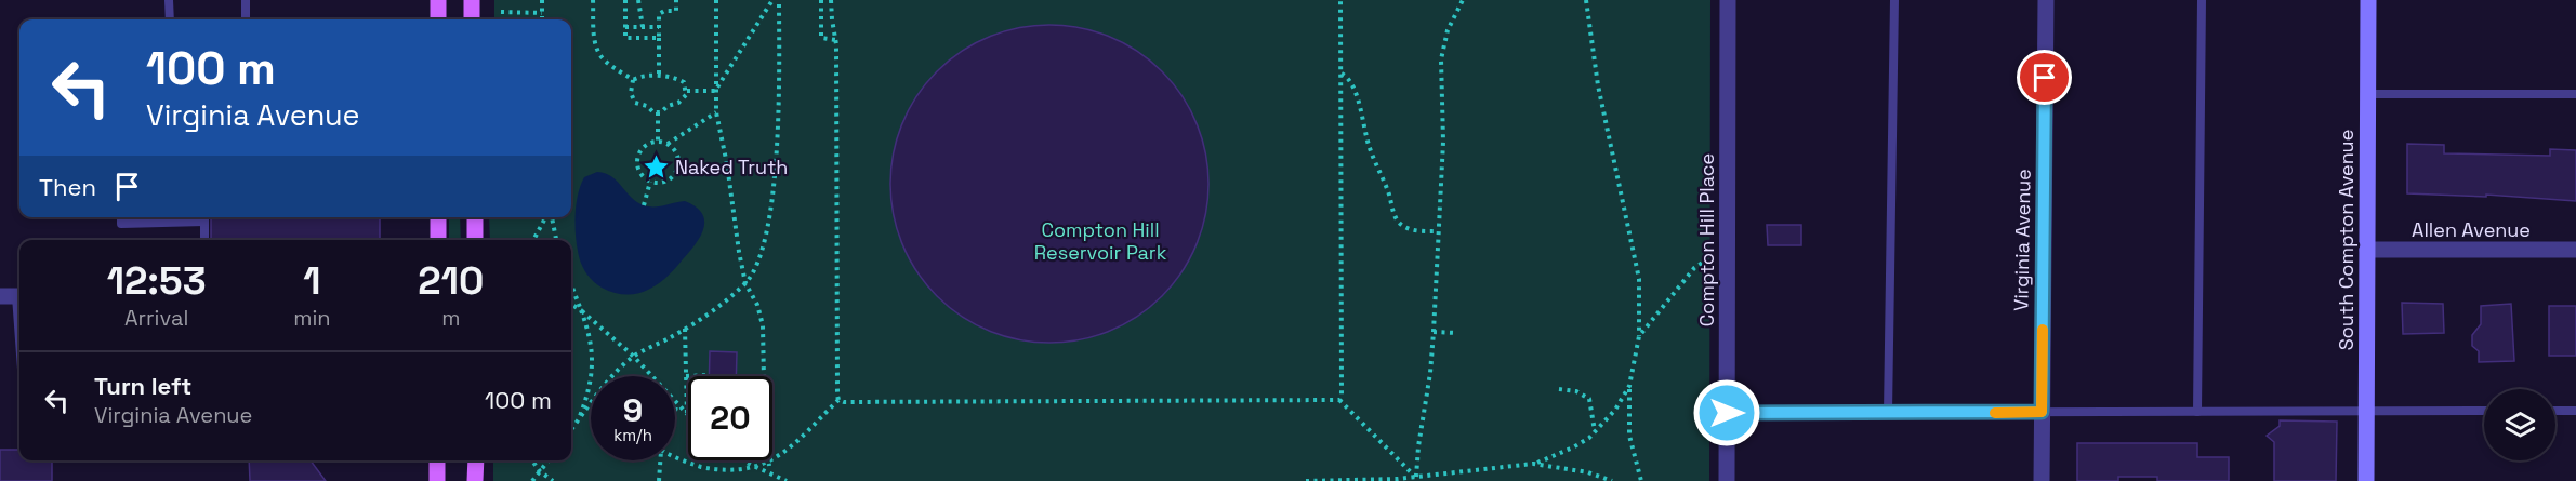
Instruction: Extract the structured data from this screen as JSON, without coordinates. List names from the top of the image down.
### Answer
{
  "streets": {
    "main road": ["South Compton Avenue"],
    "street": ["Allen Avenue", "Compton Hill Place", "Virginia Avenue"]
  },
  "crossings": [
    ["Allen Avenue", "South Compton Avenue"]
  ],
  "parks": ["Compton Hill Reservoir Park"],
  "places": {
    "place": ["Naked Truth"]
  },
  "page": {
    "turn": ["100 m", "Virginia Avenue"],
    "then": "Then",
    "eta": [
      "12:53",
      "Arrival",
      "1",
      "min",
      "210",
      "m"
    ],
    "list": [
      {
        "name": "Turn left",
        "note": "Virginia Avenue",
        "value": "100 m"
      }
    ],
    "speed": "9 km/h",
    "limit": "20"
  }
}
